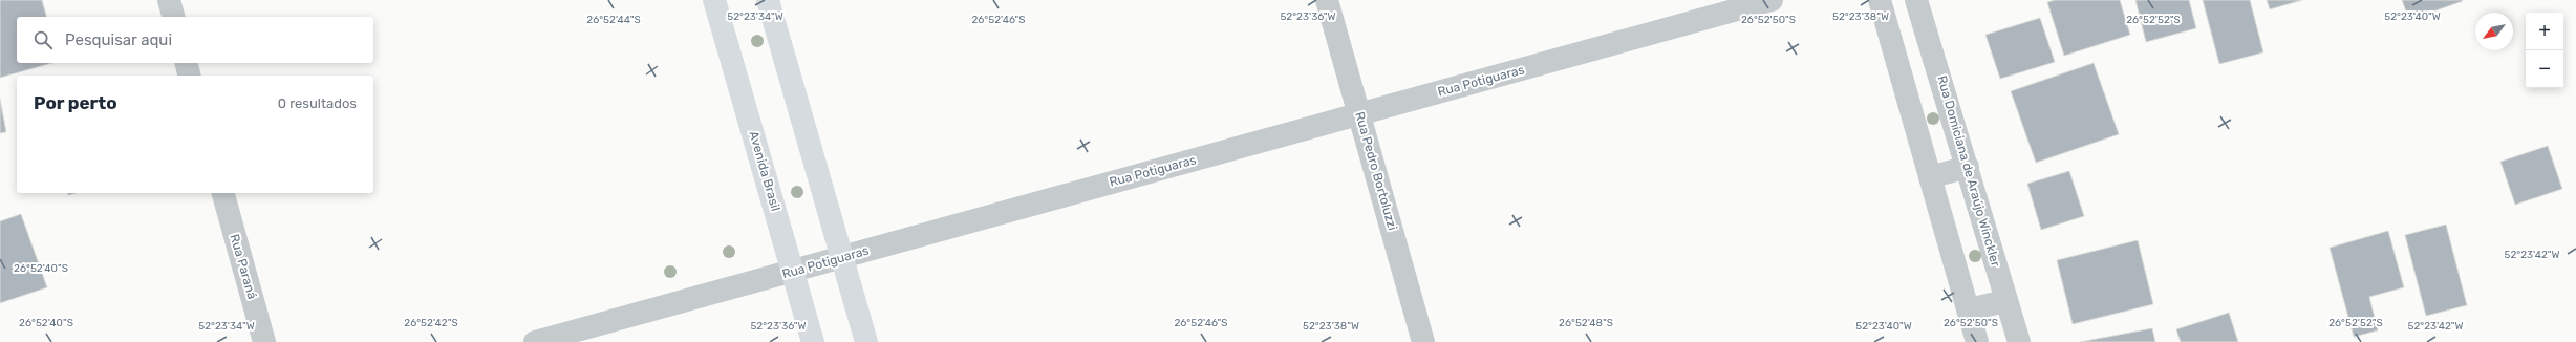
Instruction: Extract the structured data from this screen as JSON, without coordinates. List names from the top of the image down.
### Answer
{
  "streets": {
    "main road": ["Avenida Brasil"],
    "street": [
      "Rua Potiguaras",
      "Rua Pedro Bortoluzzi",
      "Rua Domiciana de Araújo Winckler",
      "Rua Paraná"
    ]
  },
  "crossings": [
    ["Rua Potiguaras", "Avenida Brasil"],
    ["Rua Potiguaras", "Rua Pedro Bortoluzzi"]
  ],
  "north": "bottom left",
  "page": {
    "map_buttons": ["+", "−"],
    "search": "Pesquisar aqui",
    "heading": ["Por perto", "0 resultados"]
  },
  "coordinates": [
    "52°23'36\"W",
    "52°23'38\"W",
    "52°23'34\"W",
    "52°23'40\"W",
    "26°52'44\"S",
    "26°52'46\"S",
    "26°52'50\"S",
    "26°52'52\"S",
    "52°23'42\"W",
    "26°52'40\"S",
    "26°52'42\"S",
    "26°52'48\"S"
  ]
}
